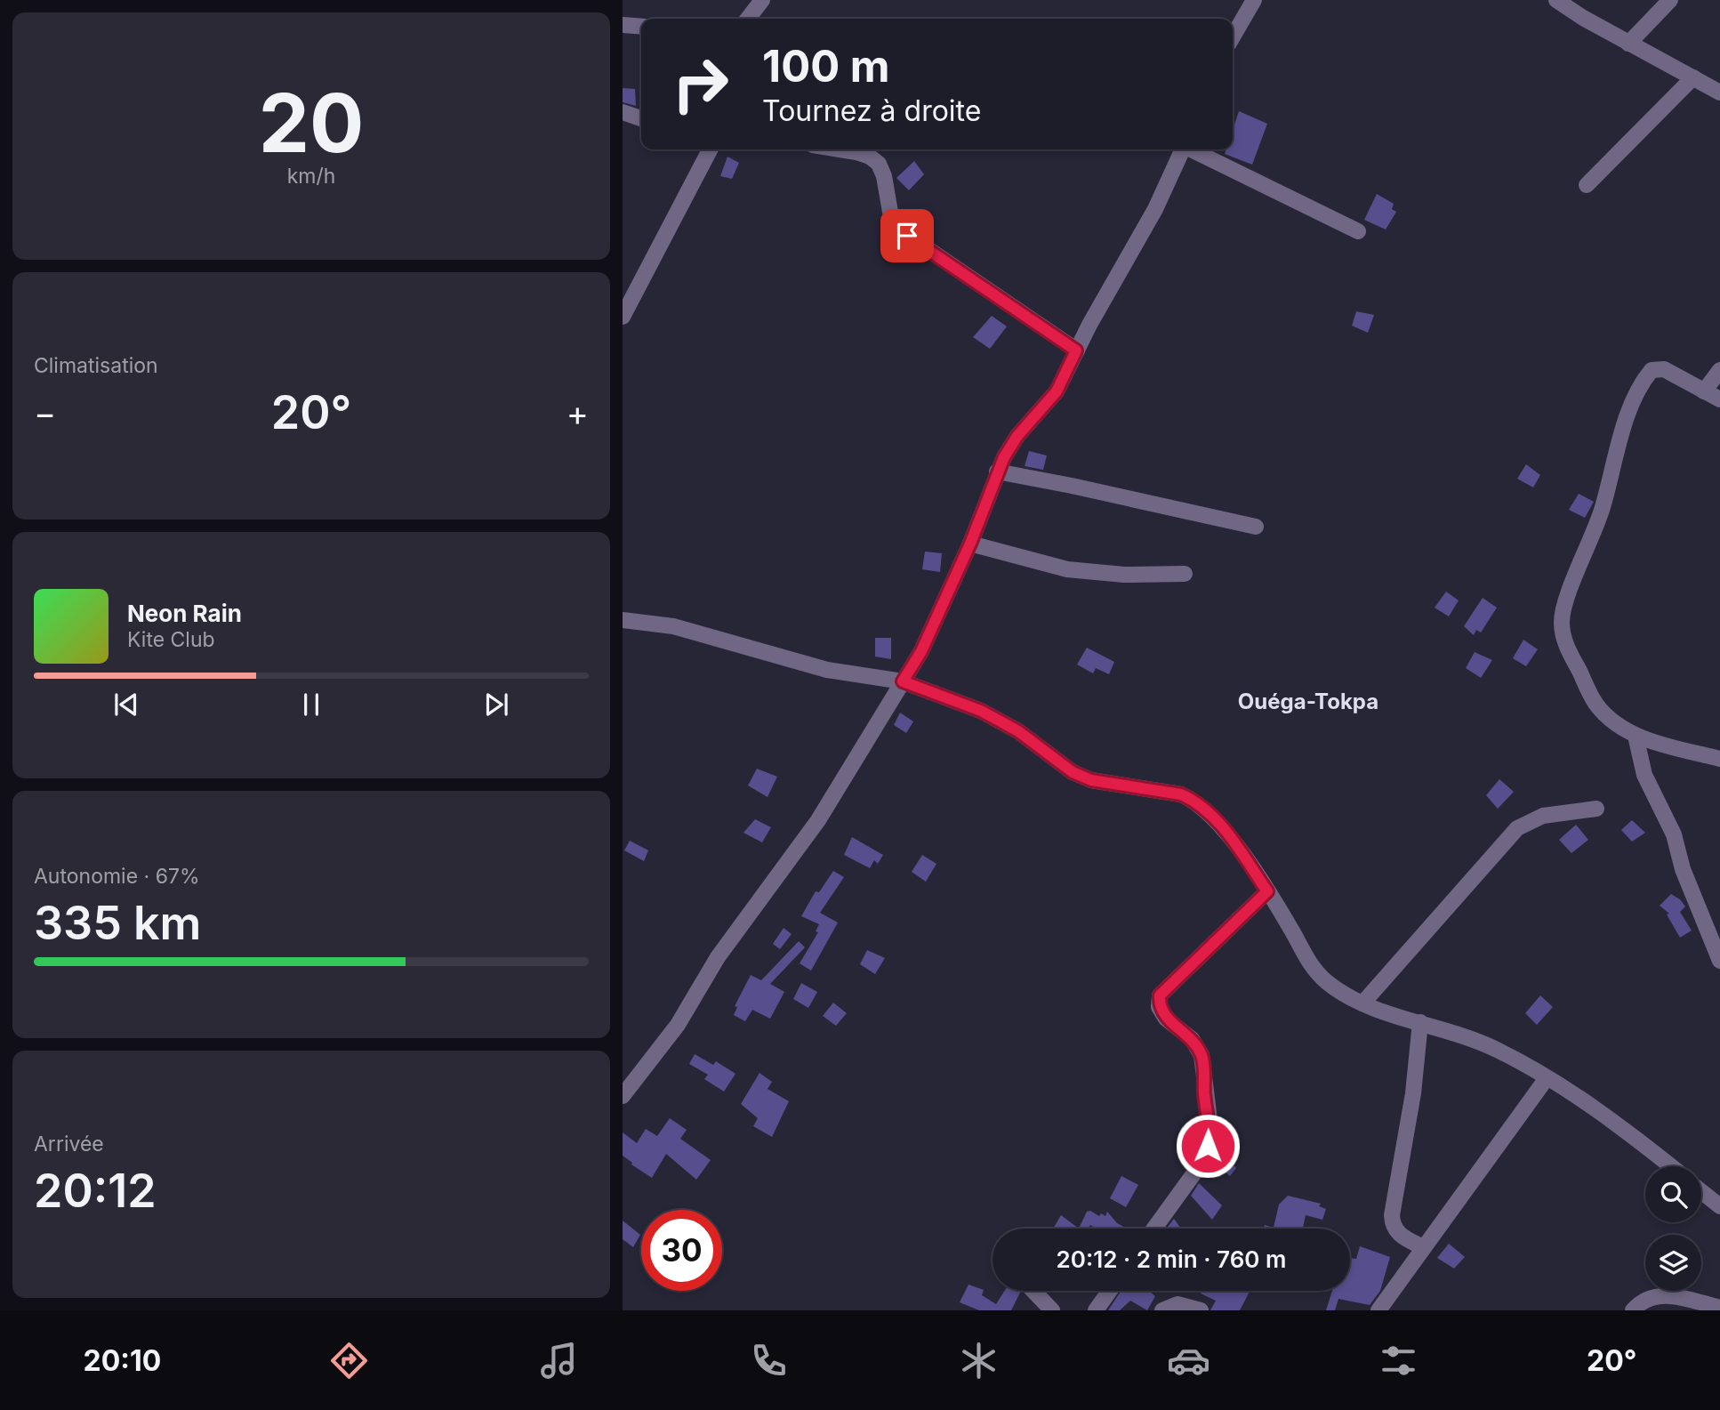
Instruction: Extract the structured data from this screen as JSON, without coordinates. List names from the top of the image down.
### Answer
{
  "districts": ["Ouéga-Tokpa"],
  "page": {
    "tile": [
      ["20", "km/h"],
      "Climatisation",
      ["Autonomie · 67%", "335 km"],
      ["Arrivée", "20:12"]
    ],
    "turn": ["100 m", "Tournez à droite"],
    "heat": ["−", "20°", "+"],
    "song": ["Neon Rain", "Kite Club"],
    "limit": "30",
    "trip": "20:12 · 2 min · 760 m",
    "tabs": ["20:10", "20°"]
  }
}
